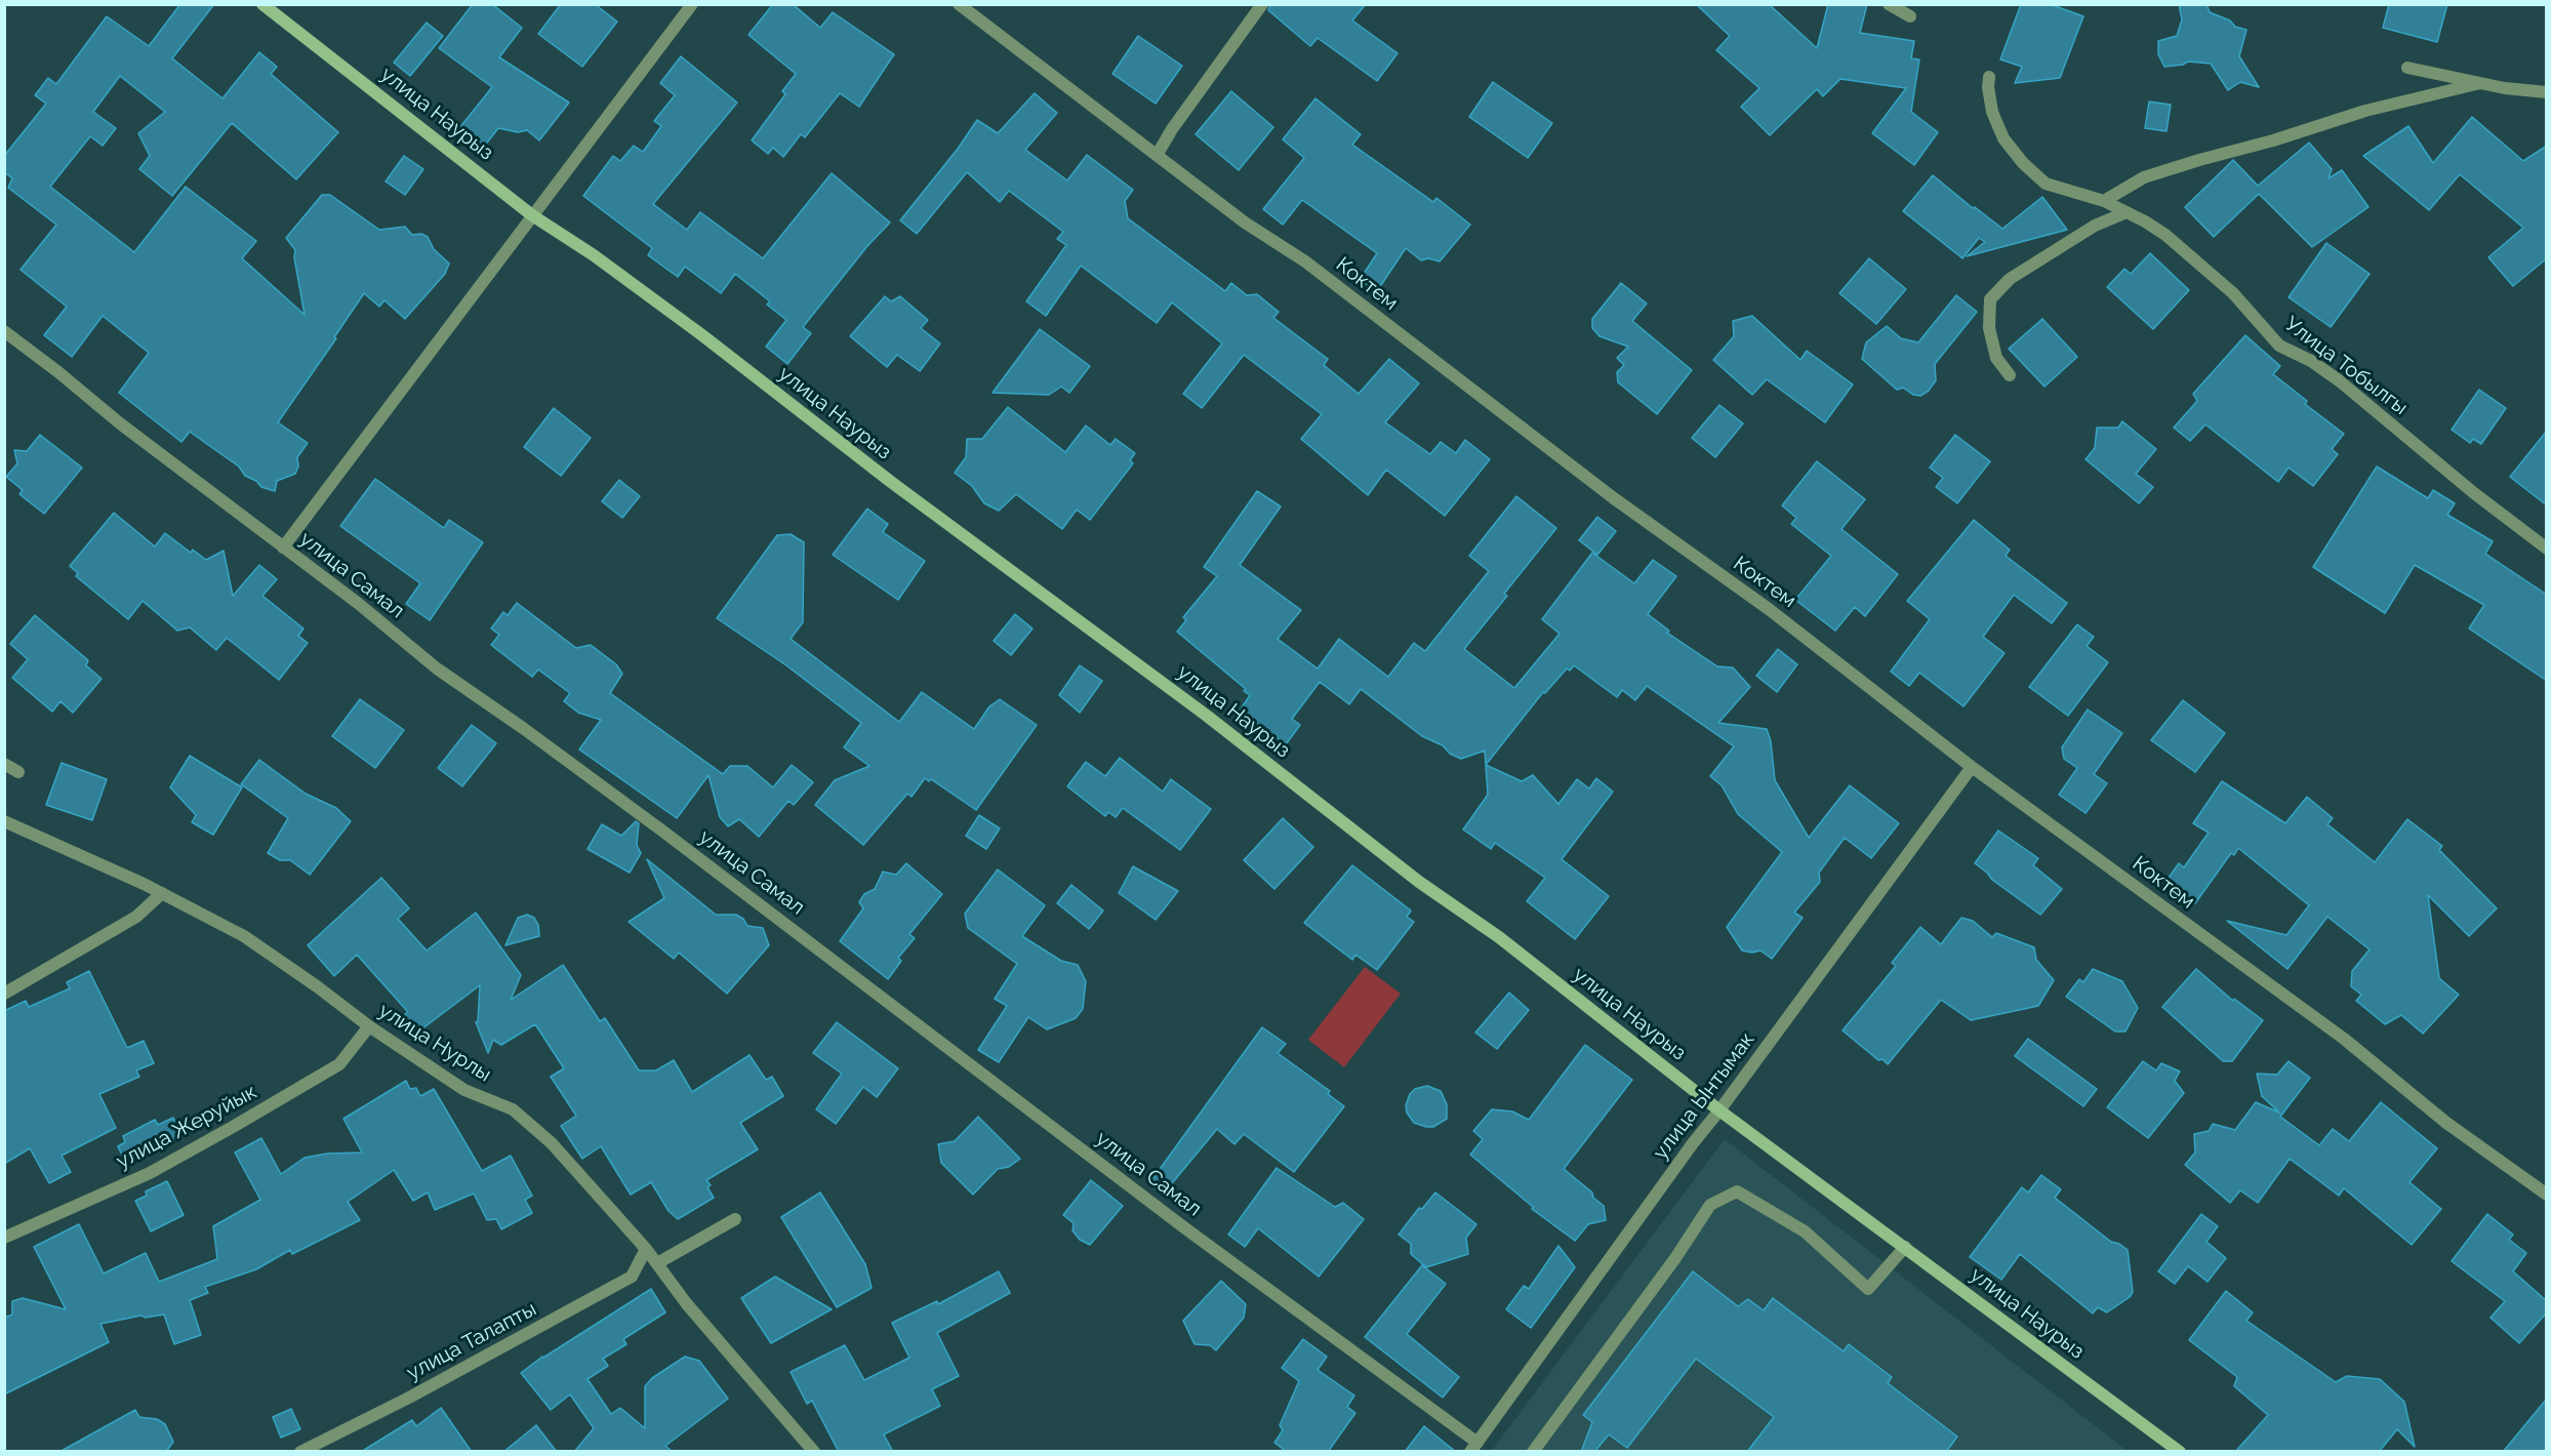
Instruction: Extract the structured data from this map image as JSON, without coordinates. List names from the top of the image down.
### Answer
{
  "streets": {
    "street": [
      "улица Наурыз",
      "Коктем",
      "Улица Тобылгы",
      "улица Самал",
      "улица Нурлы",
      "улица Ынтымак",
      "улица Жеруйык",
      "улица Талапты"
    ]
  },
  "crossings": [
    ["улица Наурыз", "улица Ынтымак"],
    ["Коктем", "улица Ынтымак"],
    ["улица Самал", "улица Ынтымак"],
    ["улица Нурлы", "улица Жеруйык"],
    ["улица Нурлы", "улица Талапты"]
  ]
}
